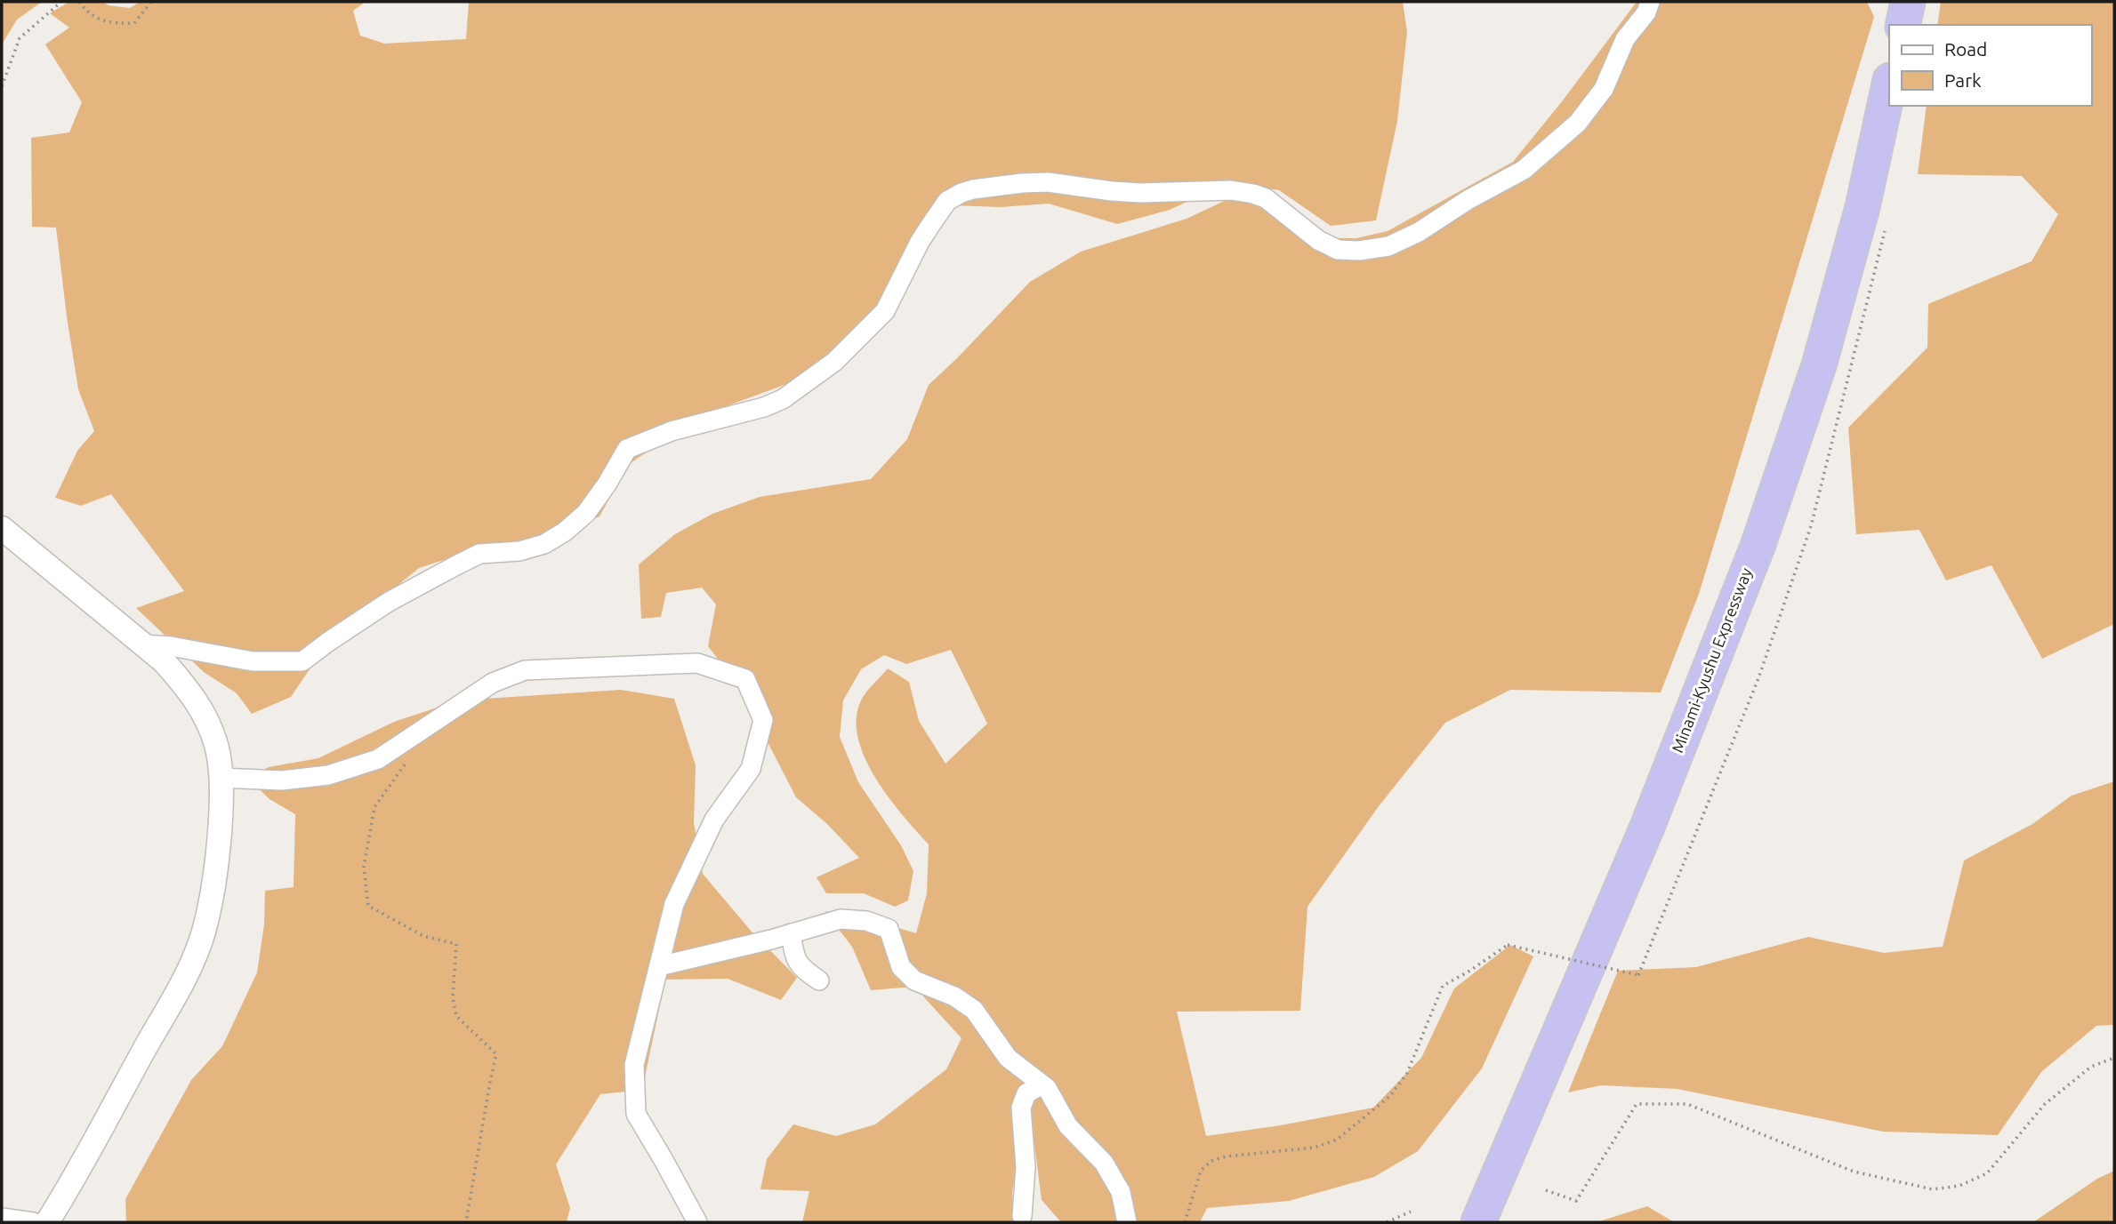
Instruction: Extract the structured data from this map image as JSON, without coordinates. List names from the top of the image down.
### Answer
{
  "streets": {
    "highway": ["Minami-Kyushu Expressway"]
  },
  "legend": ["Road", "Park"]
}
